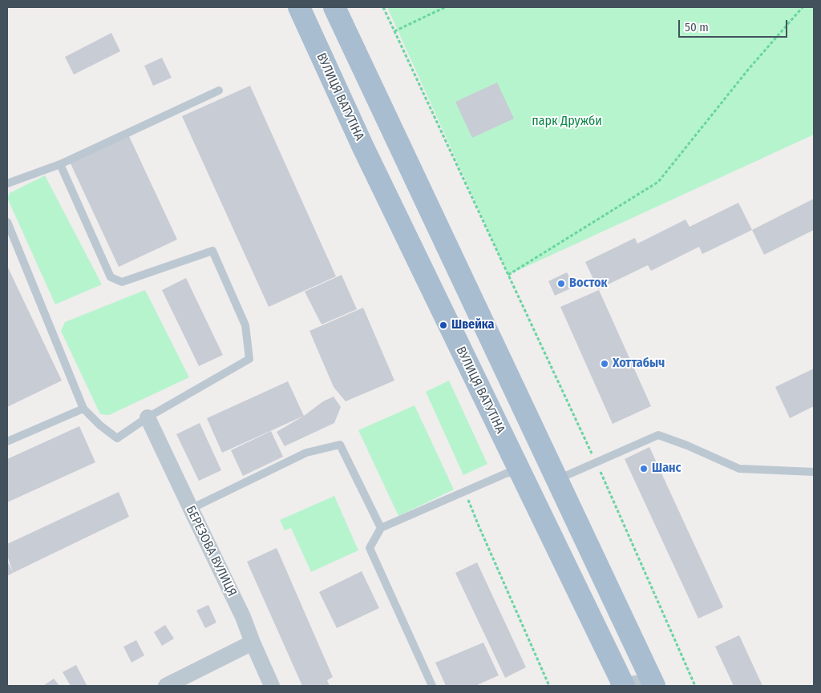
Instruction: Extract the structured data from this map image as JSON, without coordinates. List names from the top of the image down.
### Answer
{
  "streets": {
    "main road": ["ВУЛИЦЯ ВАТУТІНА"],
    "street": ["БЕРЕЗОВА ВУЛИЦЯ"]
  },
  "parks": ["парк Дружби"],
  "places": [
    "Восток",
    "Швейка",
    "Хоттабыч",
    "Шанс"
  ],
  "scale_bar": "50 m"
}
